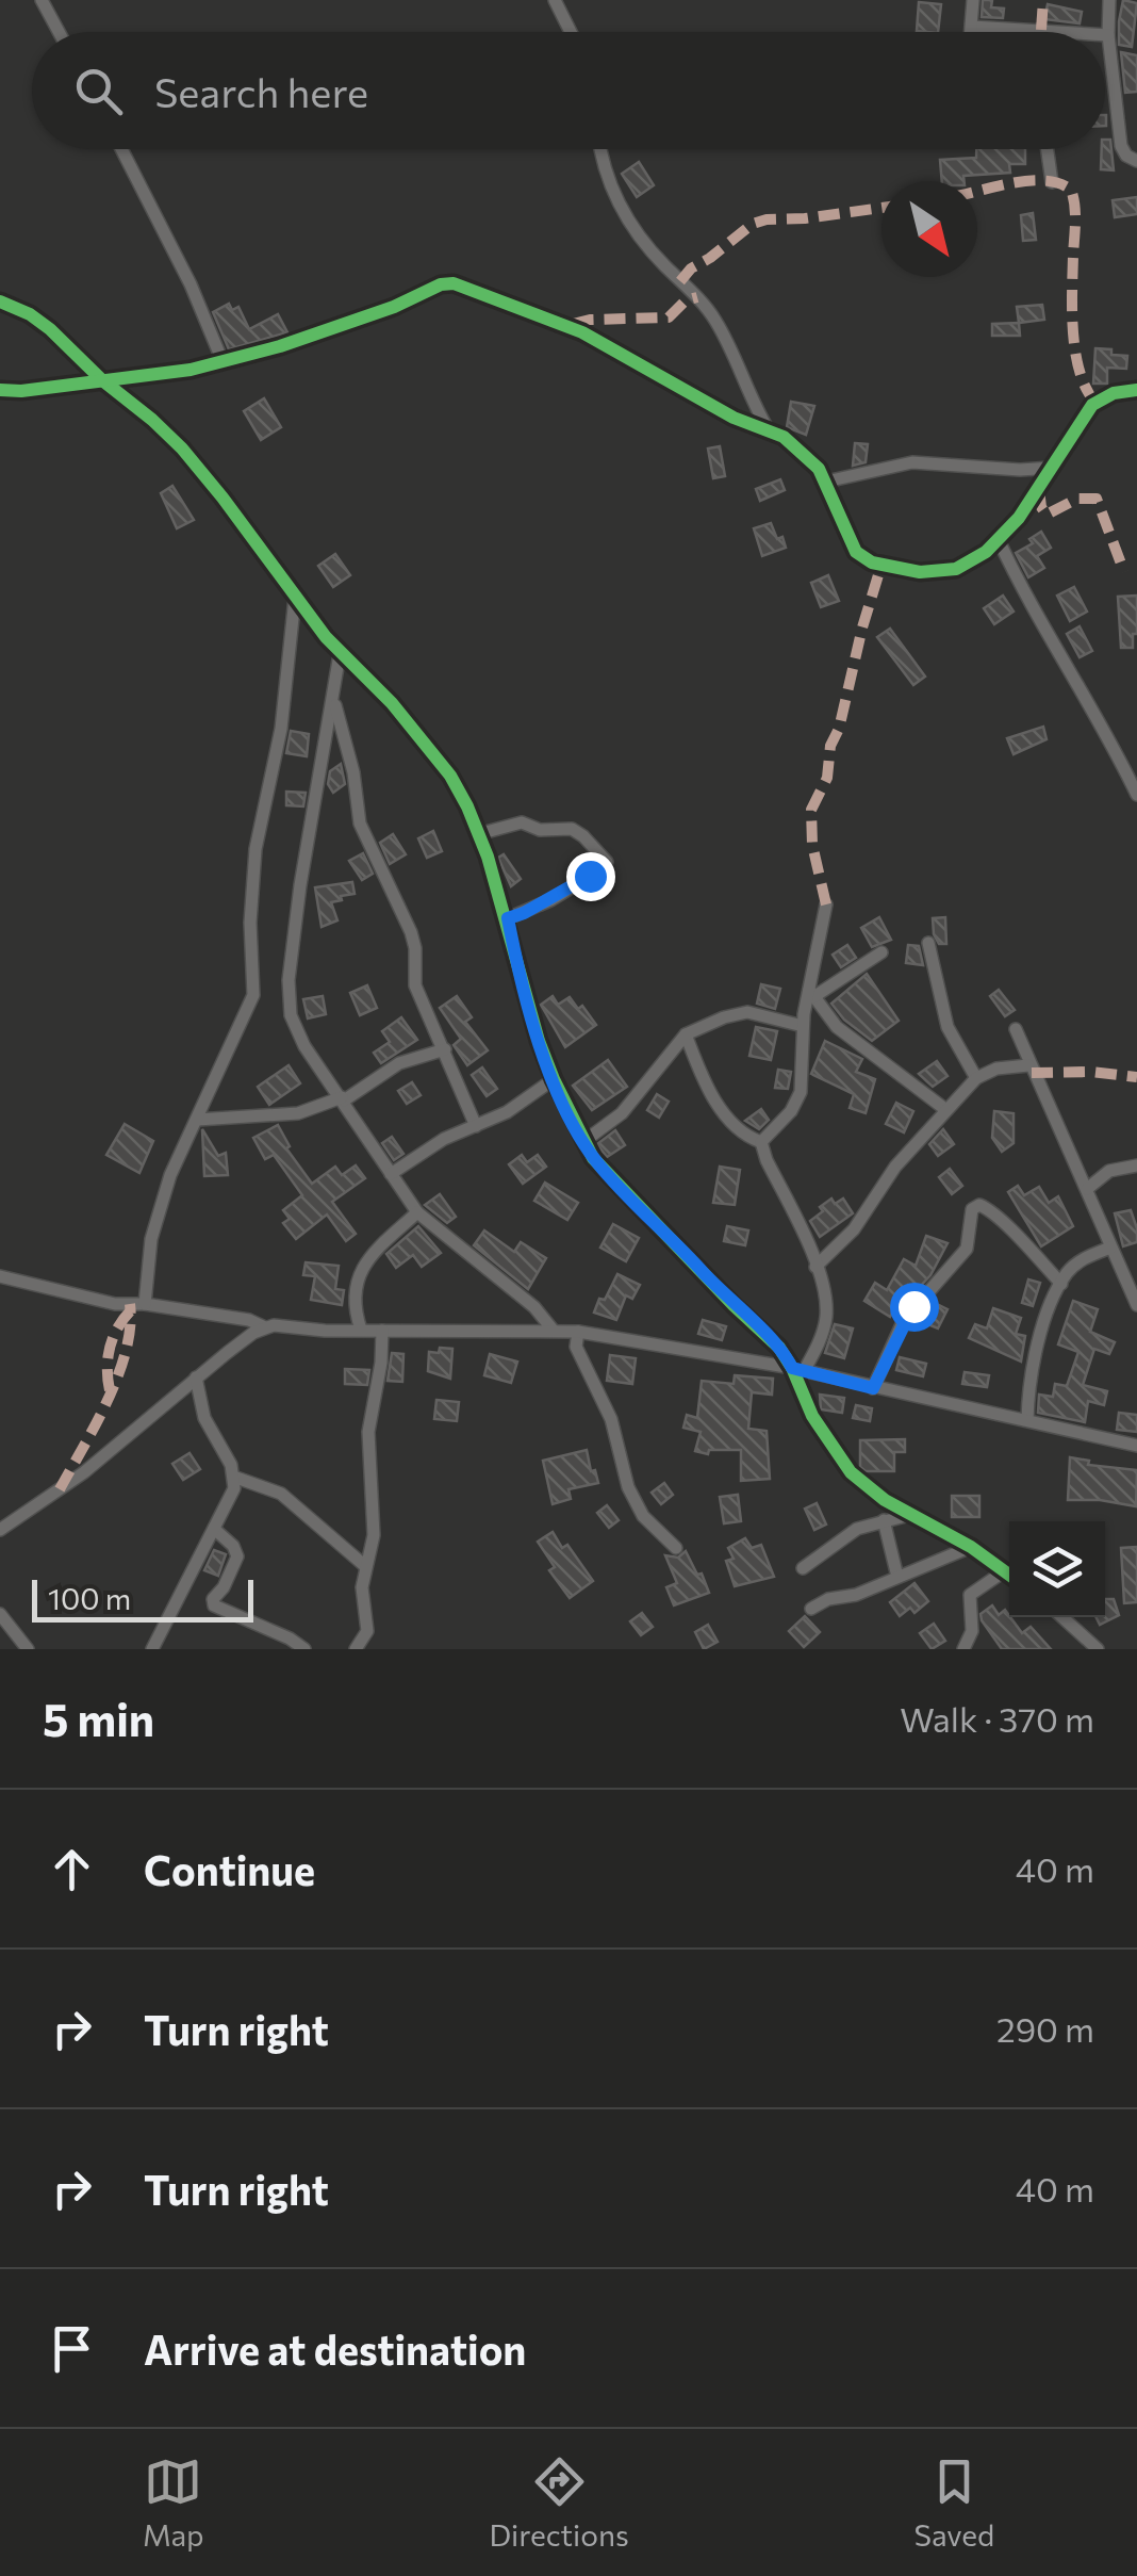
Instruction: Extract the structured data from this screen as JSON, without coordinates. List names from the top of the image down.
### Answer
{
  "scale_bar": "100 m",
  "north": "bottom right",
  "page": {
    "search": "Search here",
    "scale": "100 m",
    "heading": ["5 min", "Walk · 370 m"],
    "list": [
      ["Continue", "40 m"],
      ["Turn right", "290 m"],
      ["Turn right", "40 m"],
      "Arrive at destination"
    ],
    "nav": ["Map", "Directions", "Saved"]
  }
}
